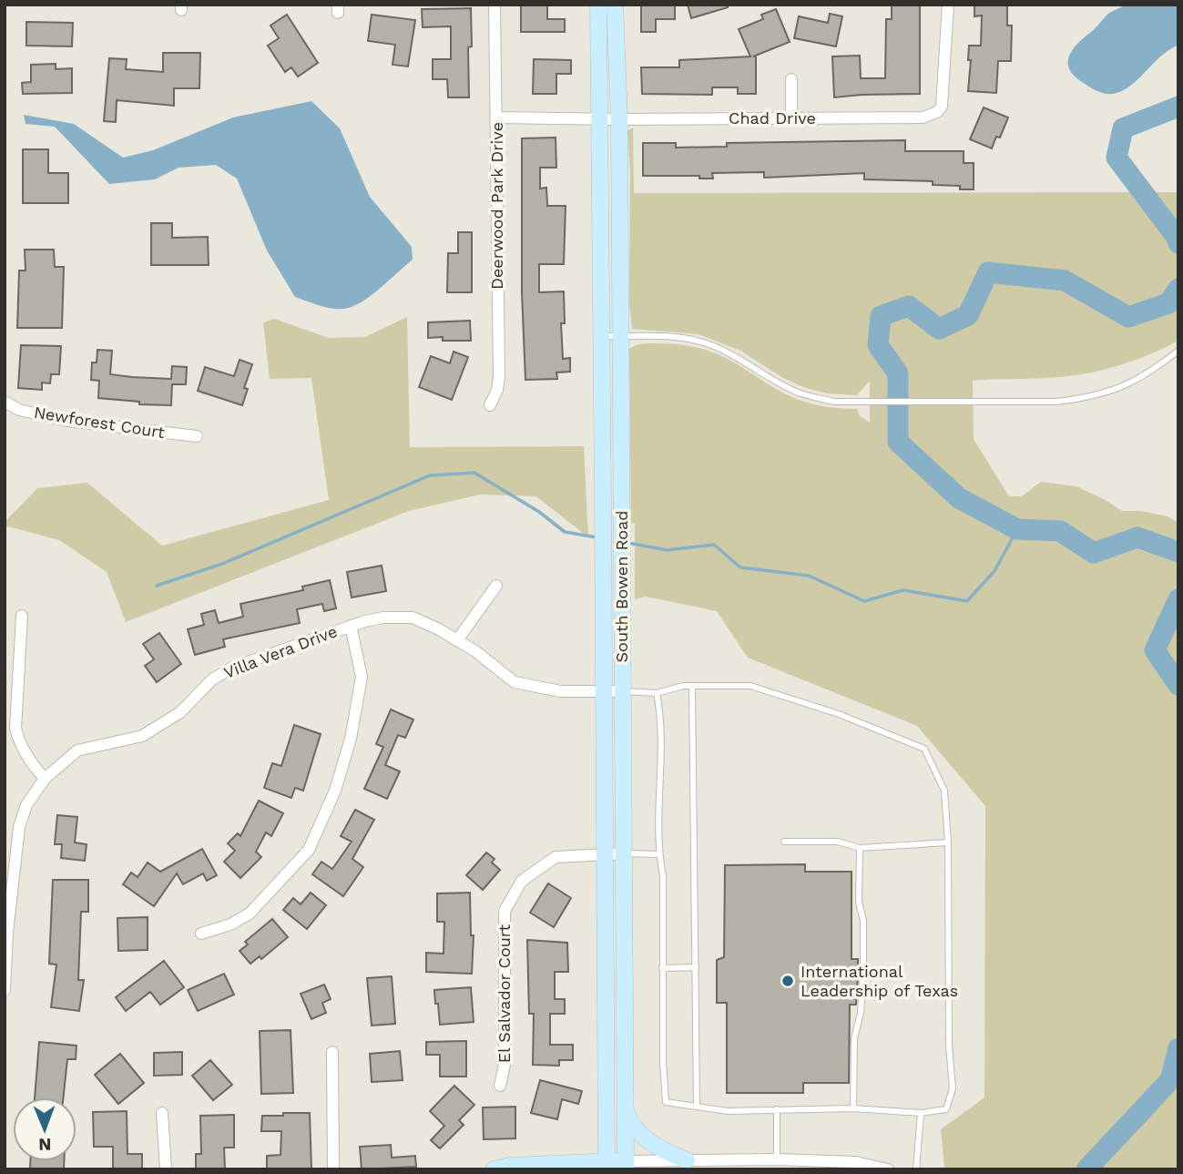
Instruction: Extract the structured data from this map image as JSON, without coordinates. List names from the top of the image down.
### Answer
{
  "streets": {
    "main road": ["South Bowen Road"],
    "street": [
      "Chad Drive",
      "Deerwood Park Drive",
      "Newforest Court",
      "Villa Vera Drive",
      "El Salvador Court"
    ]
  },
  "crossings": [
    ["Chad Drive", "Deerwood Park Drive"],
    ["Chad Drive", "South Bowen Road"],
    ["South Bowen Road", "Villa Vera Drive"],
    ["South Bowen Road", "El Salvador Court"]
  ],
  "places": ["International Leadership of Texas"],
  "north": "bottom"
}
